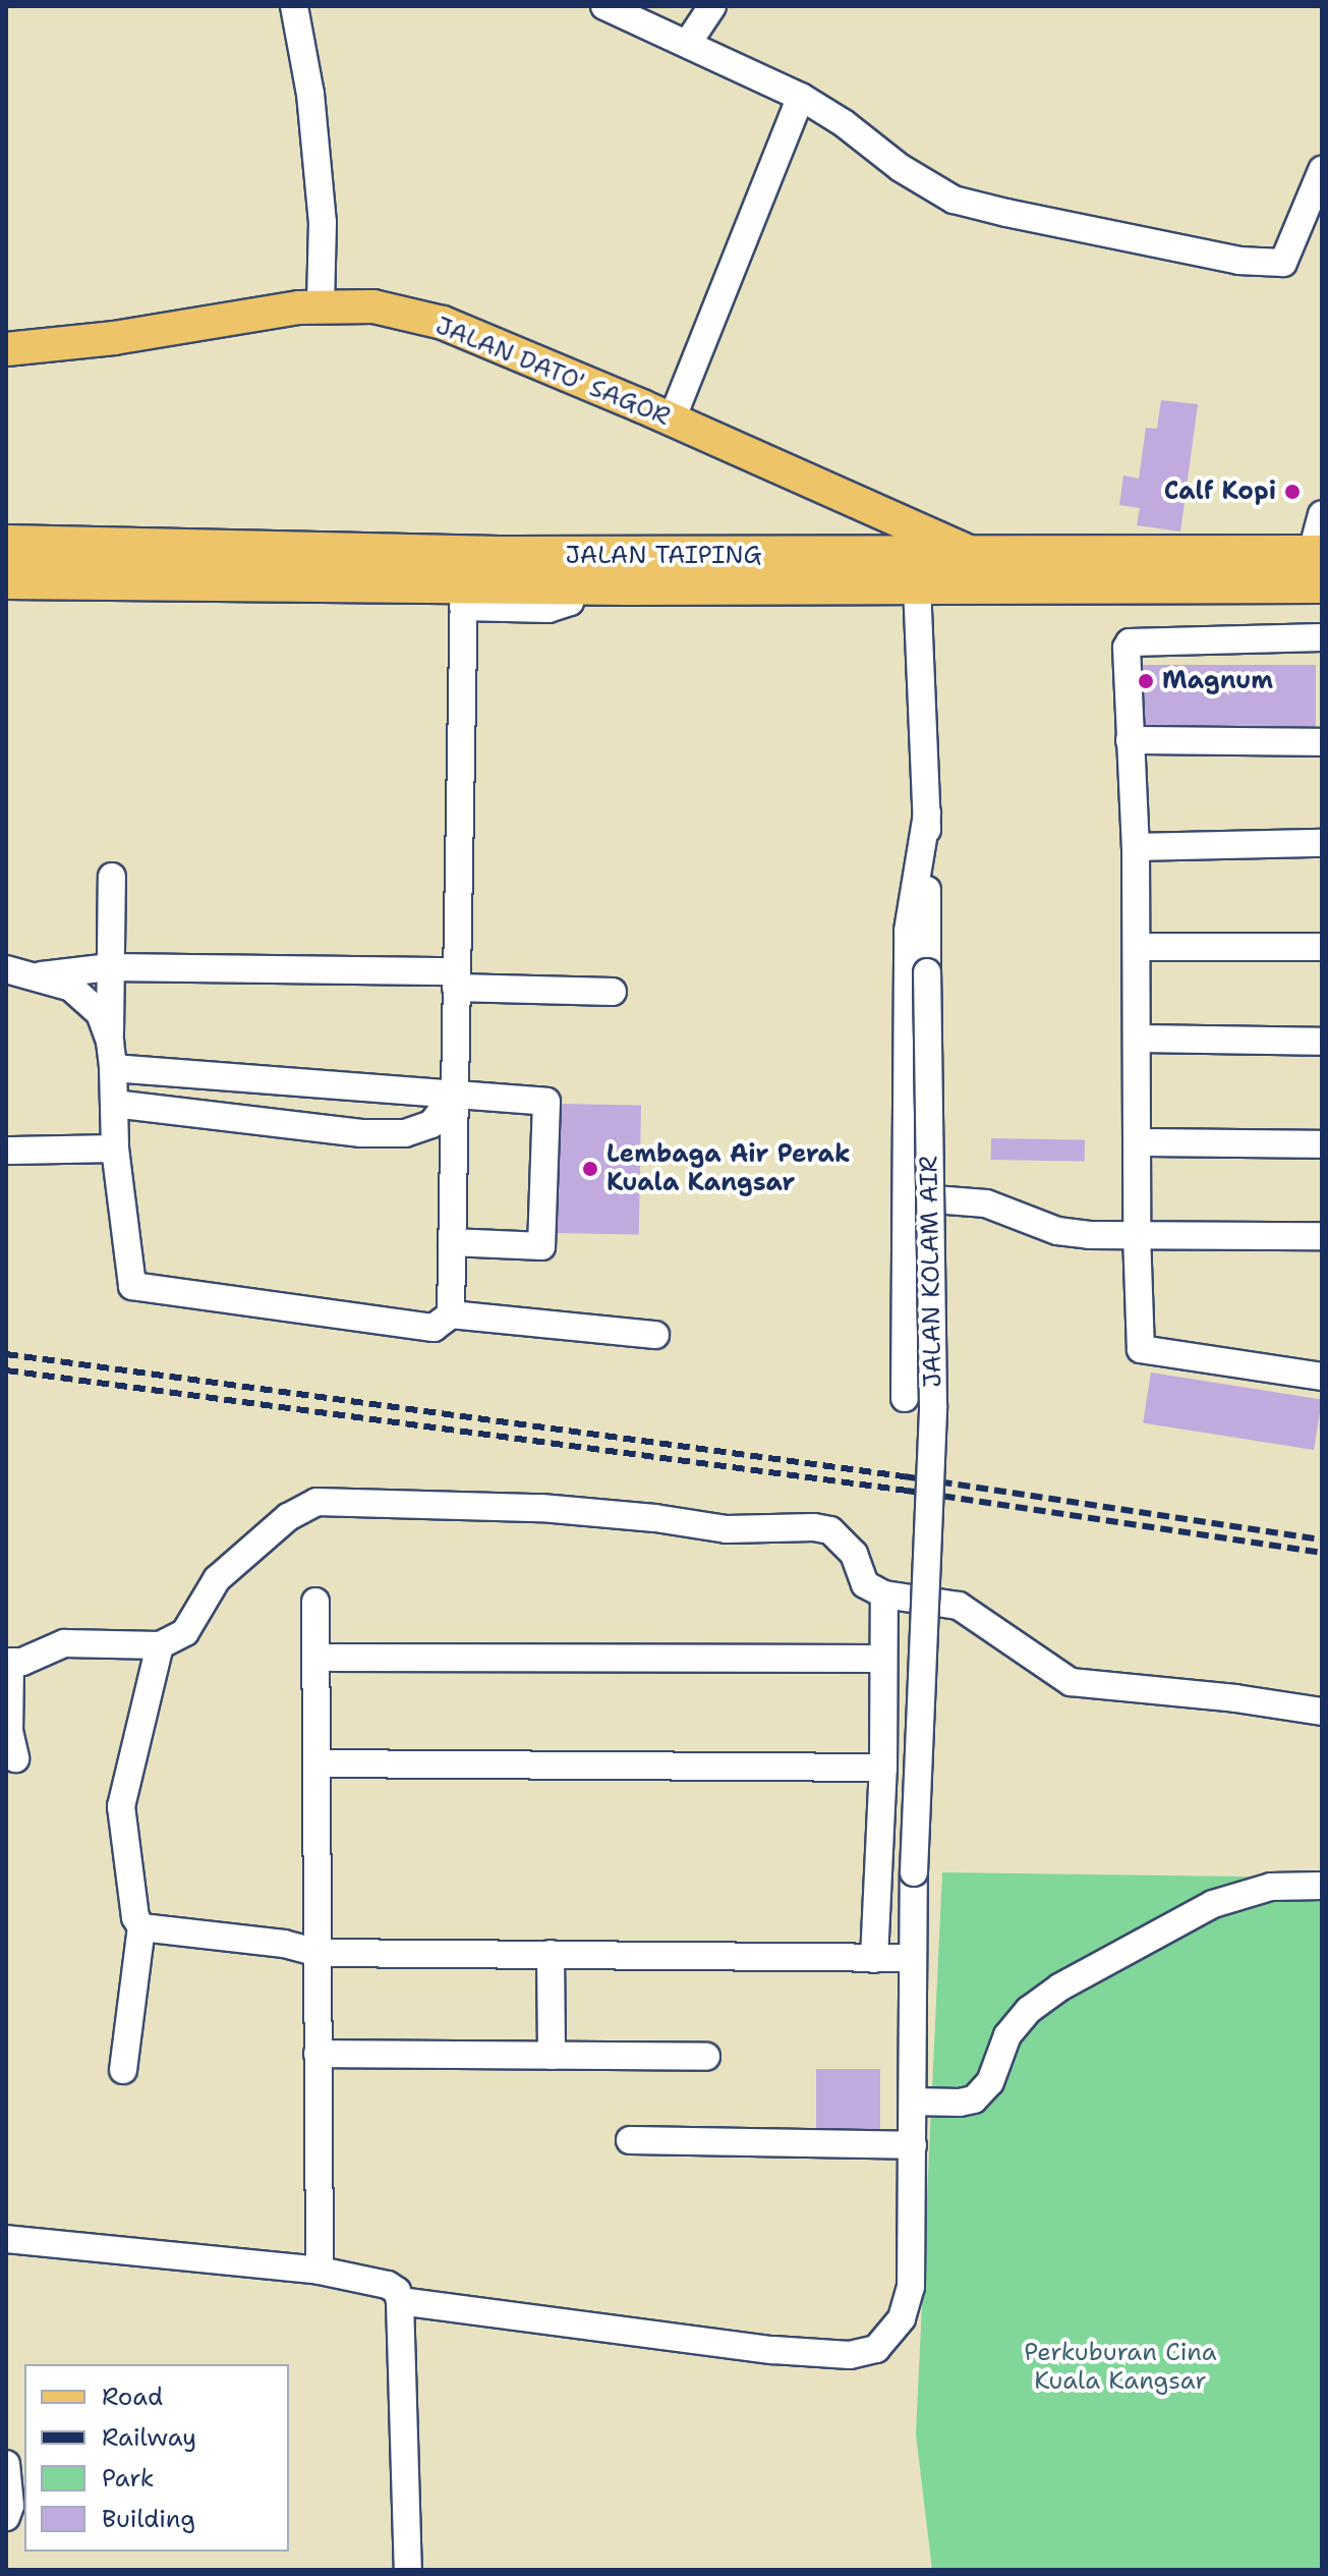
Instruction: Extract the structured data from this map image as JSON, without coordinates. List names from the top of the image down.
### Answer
{
  "streets": {
    "highway": ["JALAN TAIPING"],
    "main road": ["JALAN DATO' SAGOR"],
    "street": ["JALAN KOLAM AIR"]
  },
  "crossings": [
    ["JALAN DATO' SAGOR", "JALAN TAIPING"],
    ["JALAN TAIPING", "JALAN KOLAM AIR"]
  ],
  "parks": ["Perkuburan Cina Kuala Kangsar"],
  "places": ["Calf Kopi", "Magnum", "Lembaga Air Perak Kuala Kangsar"],
  "legend": [
    "Road",
    "Railway",
    "Park",
    "Building"
  ]
}
